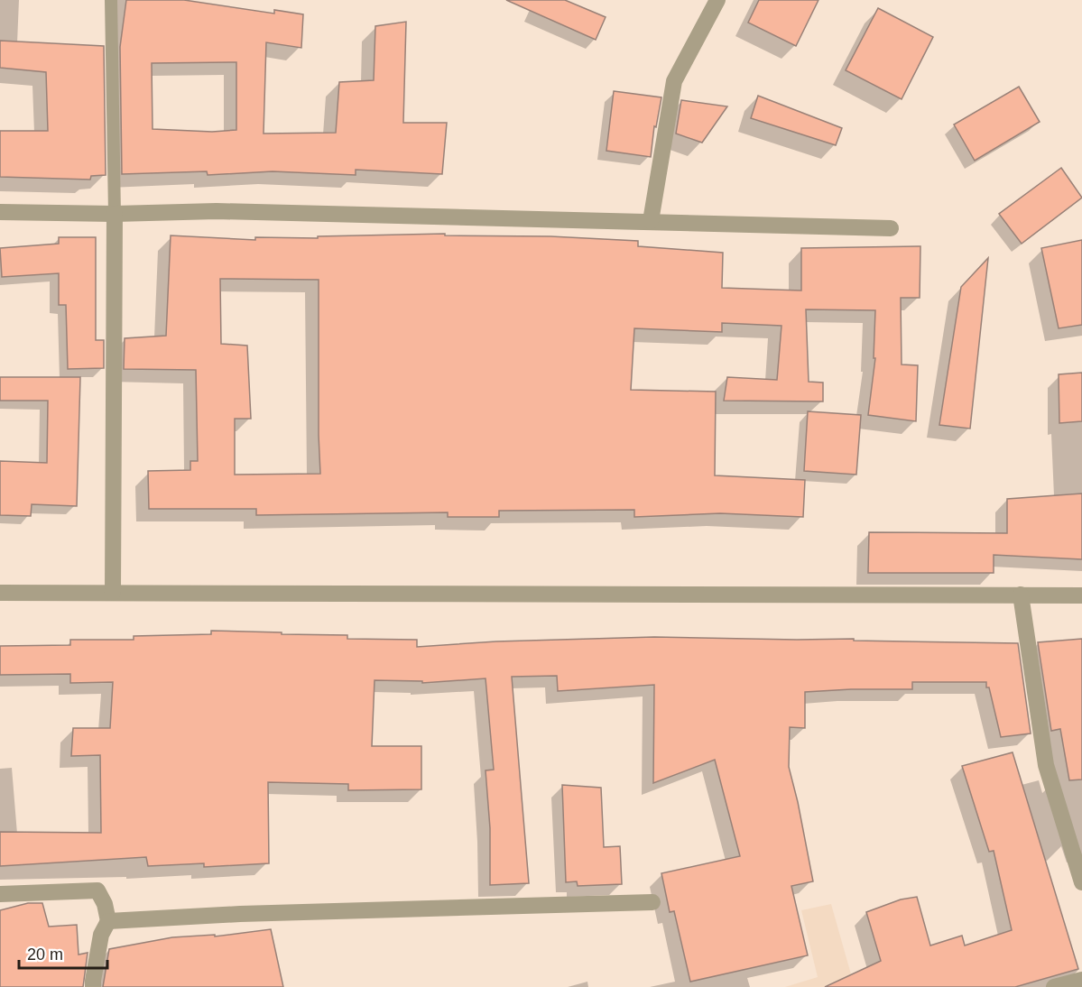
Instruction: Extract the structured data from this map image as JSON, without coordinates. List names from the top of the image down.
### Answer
{
  "scale_bar": "20 m"
}
